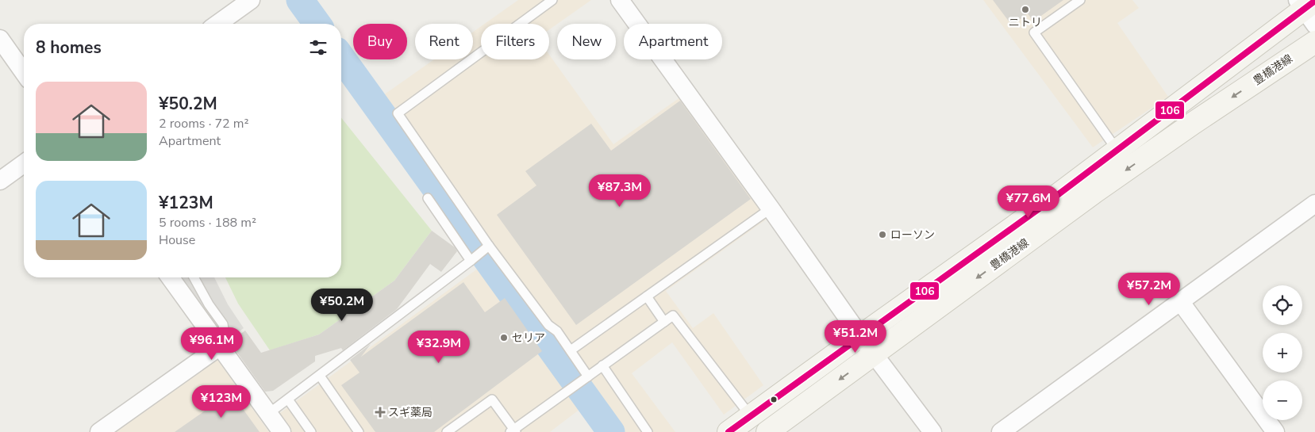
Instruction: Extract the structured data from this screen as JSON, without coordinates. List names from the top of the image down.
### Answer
{
  "streets": {
    "main road": ["豊橋港線"]
  },
  "places": {
    "other": ["ニトリ", "ローソン", "セリア"],
    "health": ["スギ薬局"]
  },
  "lines": ["transit line 106"],
  "page": {
    "chip": [
      "Buy",
      "Rent",
      "Filters",
      "New",
      "Apartment"
    ],
    "heading": "8 homes",
    "list": [
      {
        "name": "¥50.2M",
        "note": "2 rooms · 72 m² · Apartment"
      },
      {
        "name": "¥123M",
        "note": "5 rooms · 188 m² · House"
      }
    ],
    "price": [
      "¥87.3M",
      "¥77.6M",
      "¥57.2M",
      "¥50.2M",
      "¥51.2M",
      "¥96.1M",
      "¥32.9M",
      "¥123M"
    ],
    "map_buttons": ["+", "−"]
  }
}
